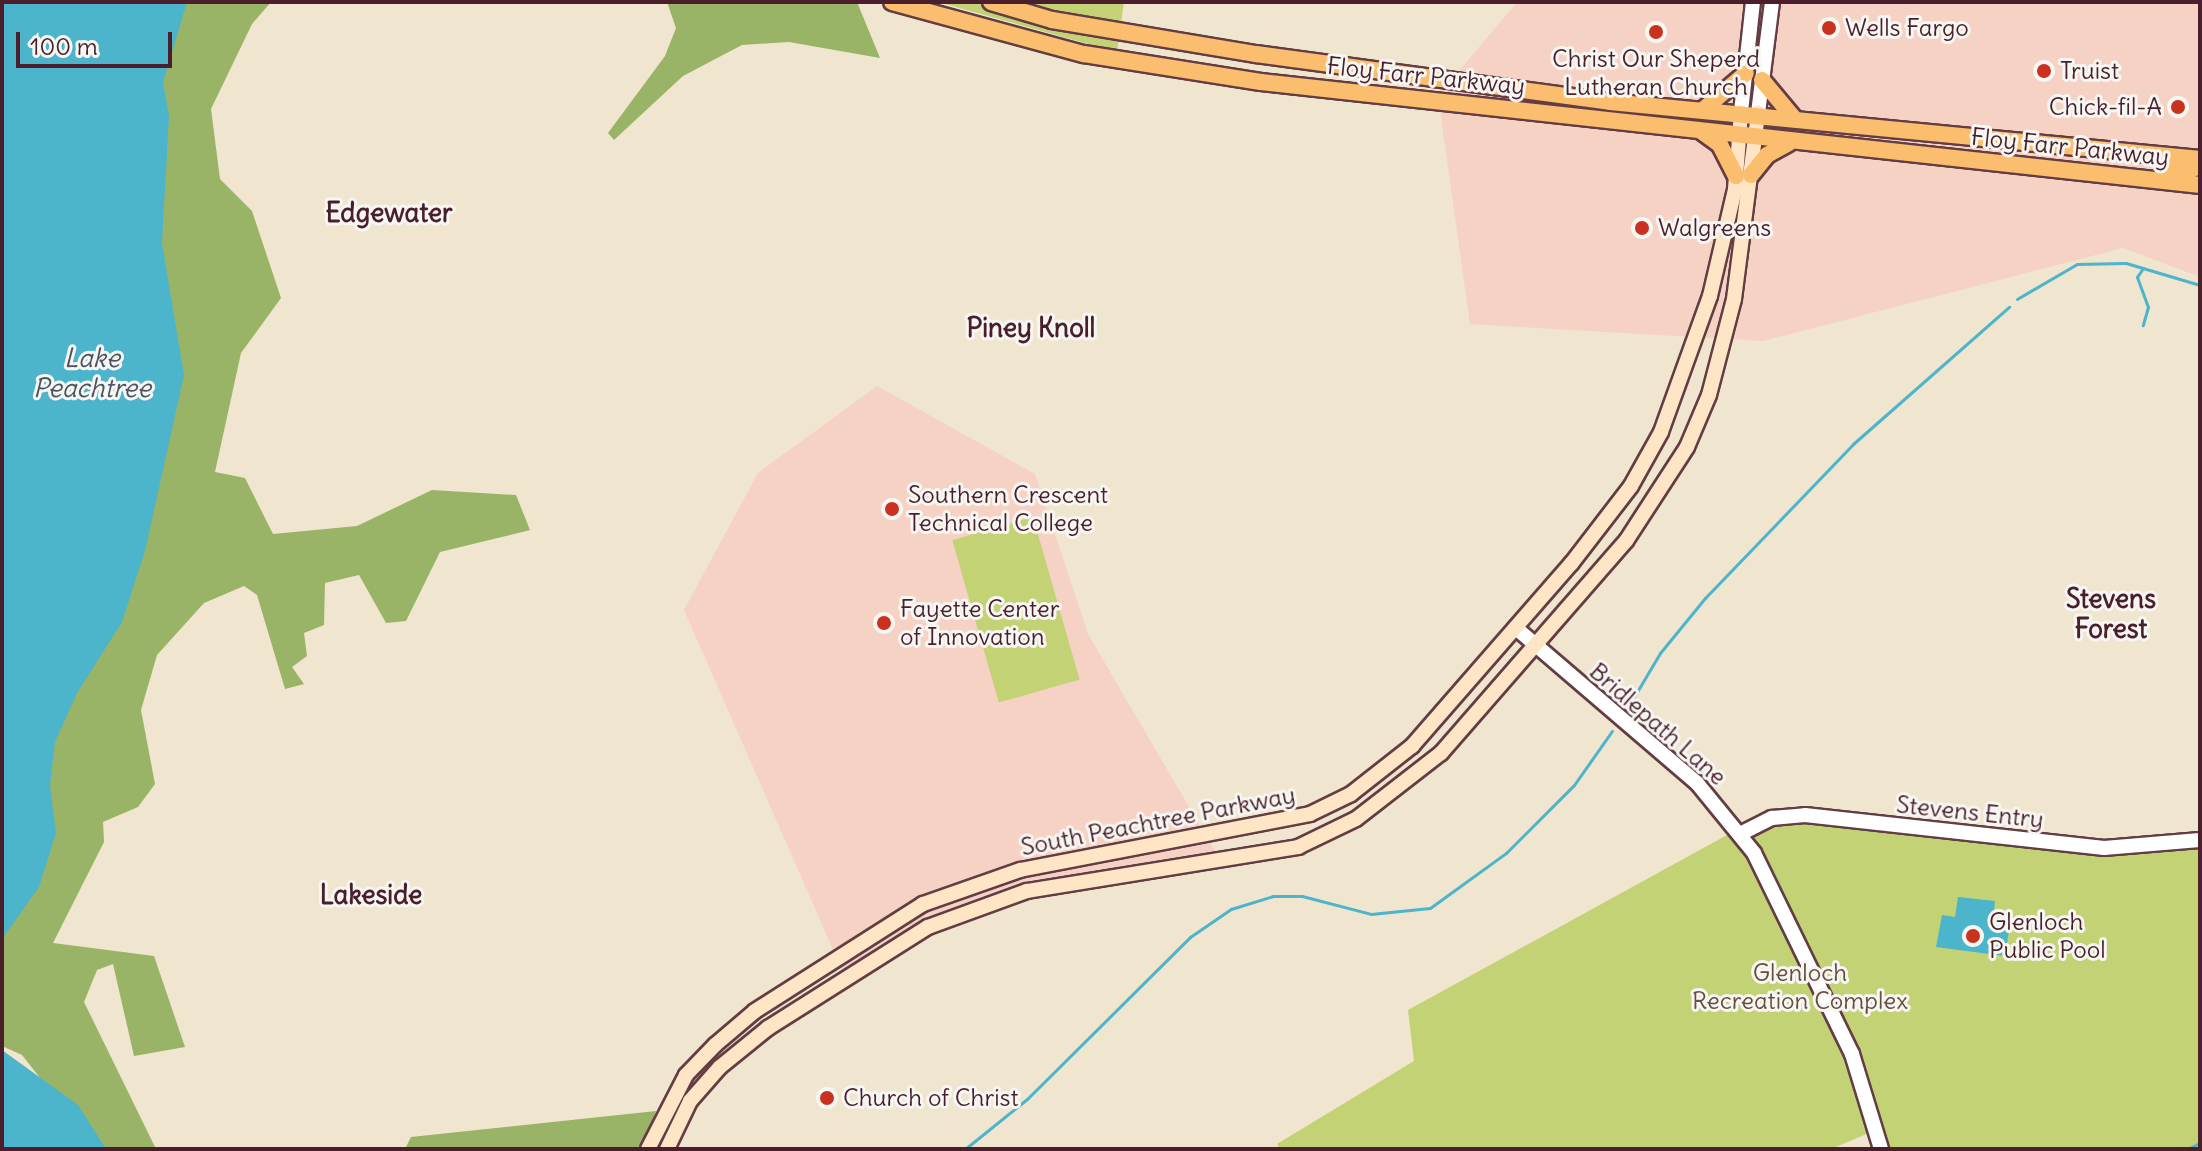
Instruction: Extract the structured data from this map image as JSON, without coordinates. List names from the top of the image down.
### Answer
{
  "streets": {
    "main road": ["Floy Farr Parkway", "South Peachtree Parkway"],
    "street": ["Bridlepath Lane", "Stevens Entry"]
  },
  "crossings": [
    ["Floy Farr Parkway", "South Peachtree Parkway"],
    ["Bridlepath Lane", "Stevens Entry"],
    ["Bridlepath Lane", "South Peachtree Parkway"]
  ],
  "districts": [
    "Edgewater",
    "Piney Knoll",
    "Stevens Forest",
    "Lakeside"
  ],
  "water": ["Lake Peachtree"],
  "parks": ["Glenloch Recreation Complex"],
  "places": [
    "Wells Fargo",
    "Christ Our Sheperd Lutheran Church",
    "Truist",
    "Chick-fil-A",
    "Walgreens",
    "Southern Crescent Technical College",
    "Fayette Center of Innovation",
    "Glenloch Public Pool",
    "Church of Christ"
  ],
  "scale_bar": "100 m"
}
